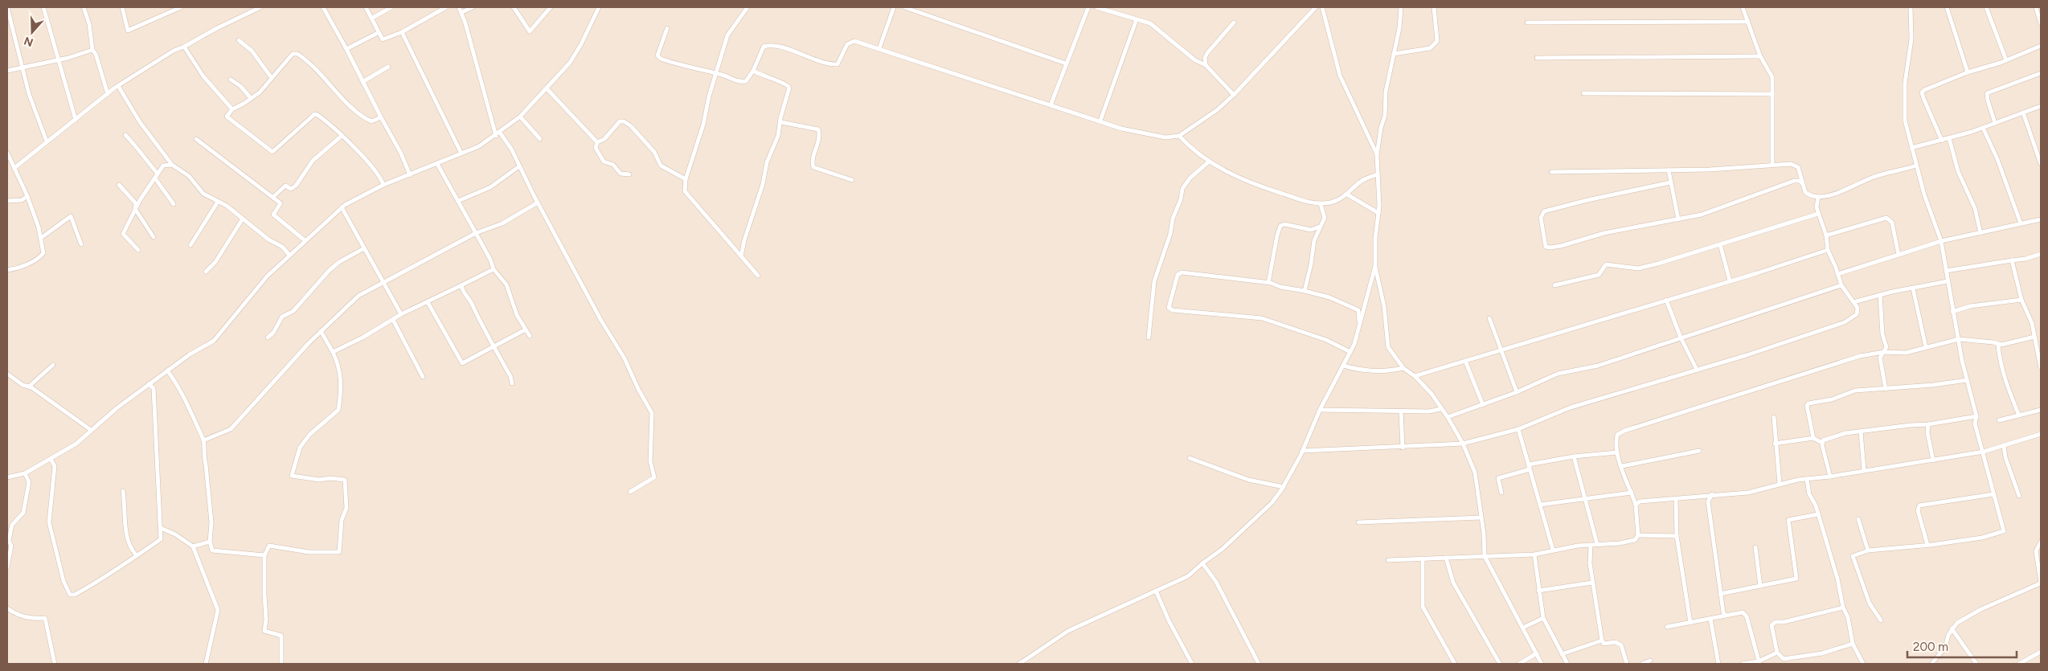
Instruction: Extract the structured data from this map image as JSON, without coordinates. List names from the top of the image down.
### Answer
{
  "scale_bar": "200 m",
  "north": "bottom"
}
